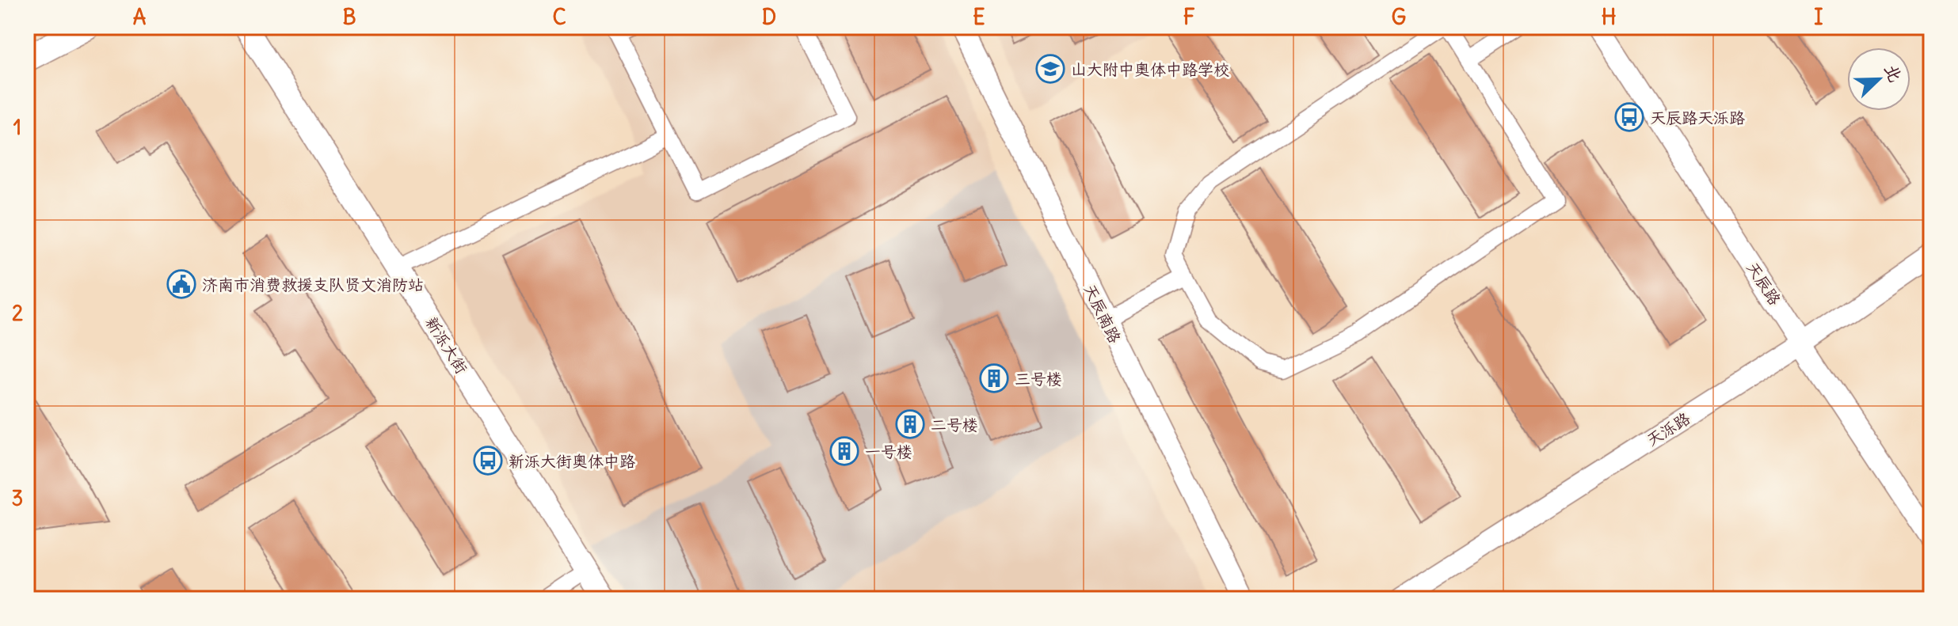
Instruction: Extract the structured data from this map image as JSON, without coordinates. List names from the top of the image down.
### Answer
{
  "streets": {
    "main road": ["新泺大街"],
    "street": ["天辰路", "天辰南路", "天泺路"]
  },
  "crossings": [
    ["天辰路", "天泺路"]
  ],
  "places": {
    "school or university": ["山大附中奥体中路学校"],
    "bus stop": ["天辰路天泺路", "新泺大街奥体中路"],
    "public building": ["济南市消费救援支队贤文消防站"],
    "building": ["三号楼", "二号楼", "一号楼"]
  },
  "north": "top right",
  "grid": {
    "columns": [
      "A",
      "B",
      "C",
      "D",
      "E",
      "F",
      "G",
      "H",
      "I"
    ],
    "rows": ["1", "2", "3"]
  }
}
